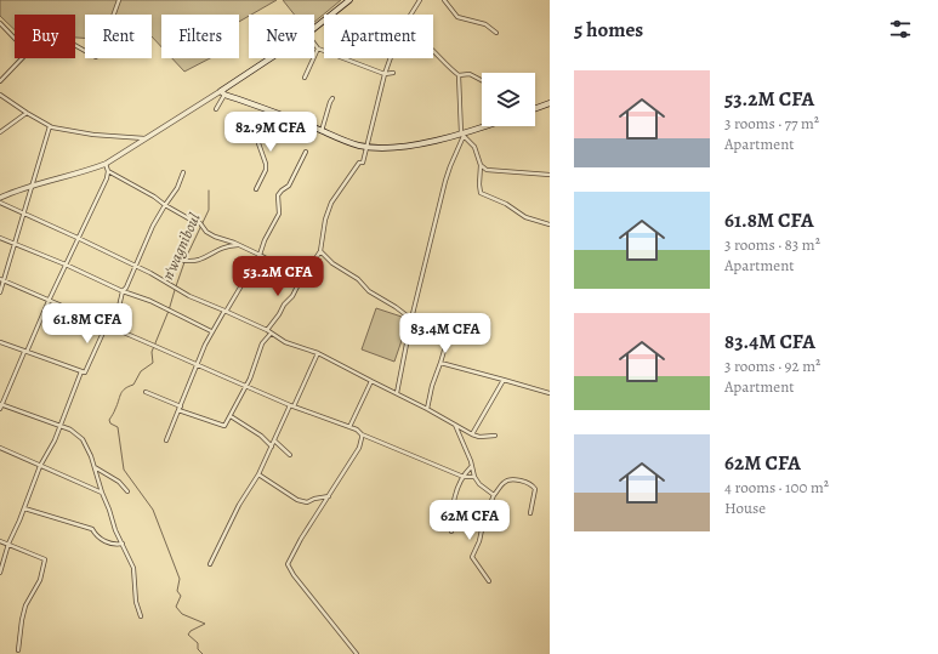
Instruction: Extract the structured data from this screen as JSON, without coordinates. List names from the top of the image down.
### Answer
{
  "water": ["n'wagniboul"],
  "page": {
    "heading": "5 homes",
    "chip": [
      "Buy",
      "Rent",
      "Filters",
      "New",
      "Apartment"
    ],
    "list": [
      {
        "name": "53.2M CFA",
        "note": "3 rooms · 77 m² · Apartment"
      },
      {
        "name": "61.8M CFA",
        "note": "3 rooms · 83 m² · Apartment"
      },
      {
        "name": "83.4M CFA",
        "note": "3 rooms · 92 m² · Apartment"
      },
      {
        "name": "62M CFA",
        "note": "4 rooms · 100 m² · House"
      }
    ],
    "price": [
      "82.9M CFA",
      "53.2M CFA",
      "61.8M CFA",
      "83.4M CFA",
      "62M CFA"
    ]
  }
}
